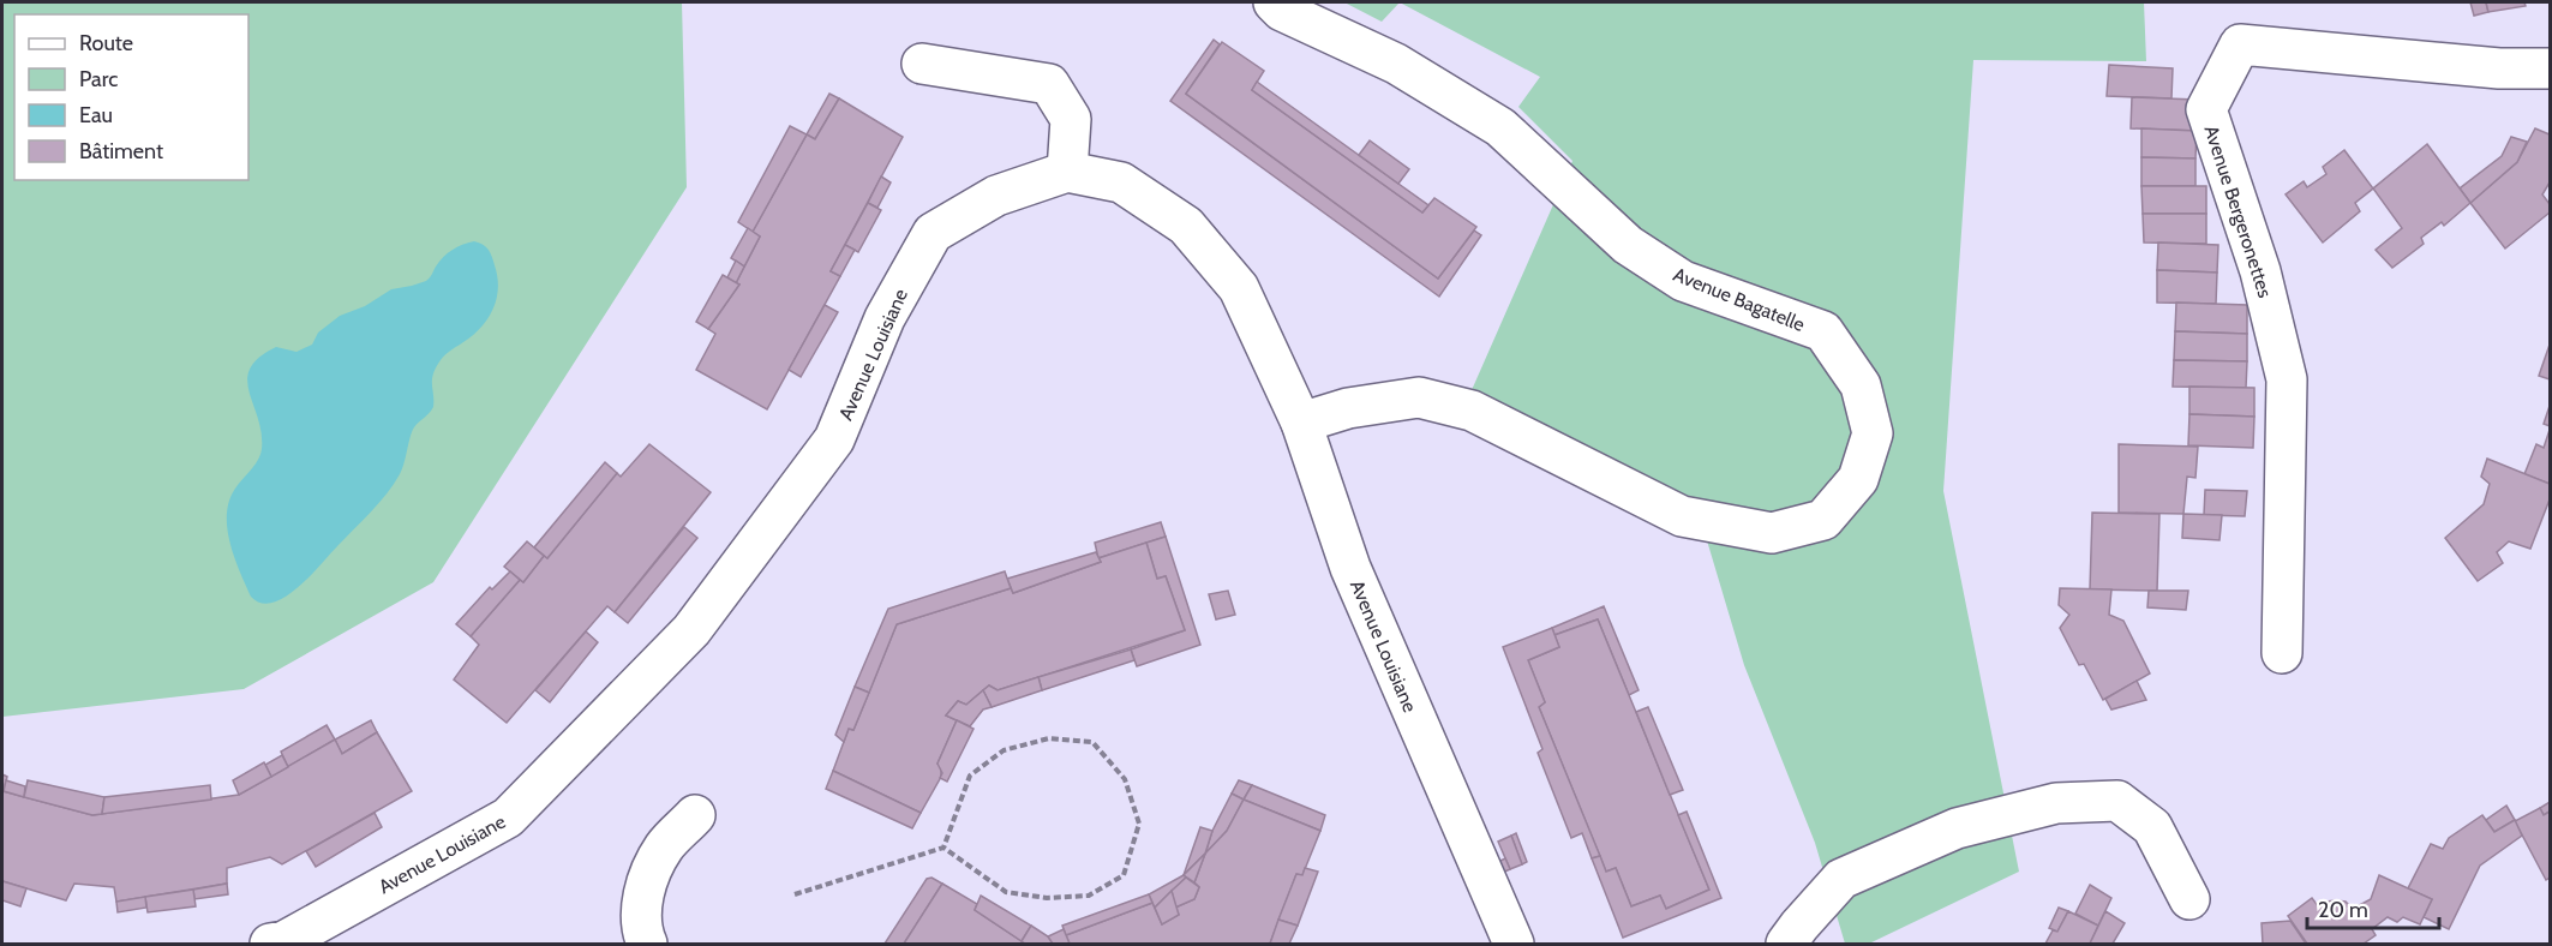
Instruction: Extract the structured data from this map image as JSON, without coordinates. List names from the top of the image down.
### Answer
{
  "streets": {
    "street": ["Avenue Bergeronettes", "Avenue Bagatelle", "Avenue Louisiane"]
  },
  "crossings": [
    ["Avenue Bagatelle", "Avenue Louisiane"]
  ],
  "legend": [
    "Route",
    "Parc",
    "Eau",
    "Bâtiment"
  ],
  "scale_bar": "20 m"
}
